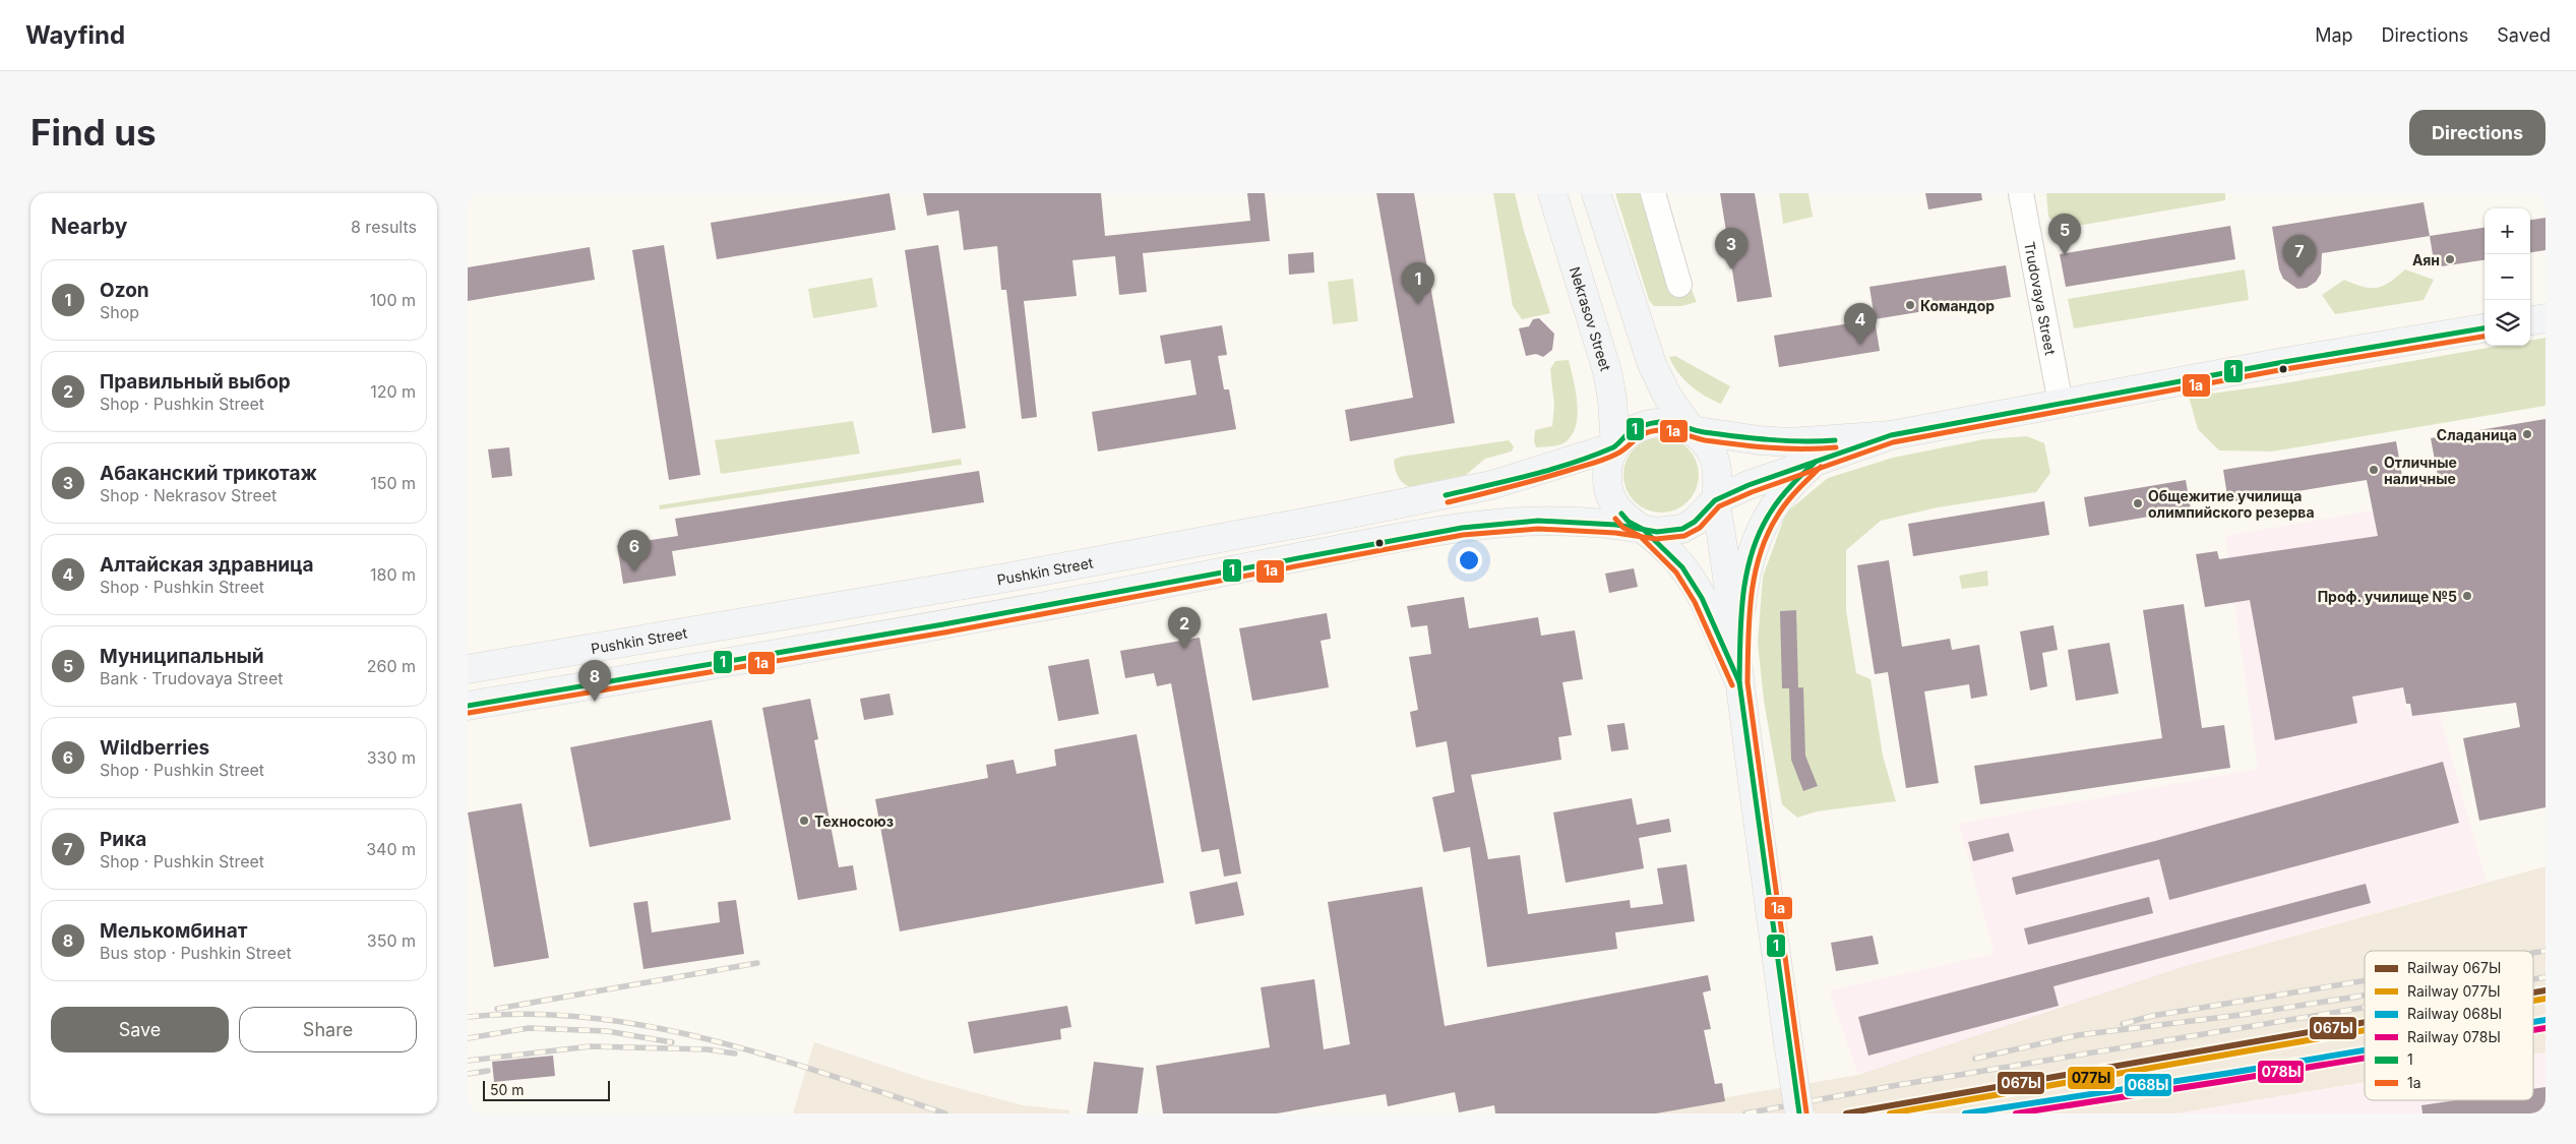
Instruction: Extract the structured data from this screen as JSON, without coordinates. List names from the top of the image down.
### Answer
{
  "streets": {
    "main road": ["Nekrasov Street", "Pushkin Street"],
    "street": ["Trudovaya Street"]
  },
  "crossings": [
    ["Nekrasov Street", "Pushkin Street"]
  ],
  "places": [
    "Аян",
    "Командор",
    "Сладаница",
    "Отличные наличные",
    "Общежитие училища олимпийского резерва",
    "Проф. училище №5",
    "Техносоюз"
  ],
  "lines": [
    "transit line 1",
    "transit line 1а",
    "rail line 067Ы",
    "rail line 077Ы",
    "rail line 068Ы",
    "rail line 078Ы"
  ],
  "legend": [
    "Railway 067Ы",
    "Railway 077Ы",
    "Railway 068Ы",
    "Railway 078Ы",
    "1",
    "1а"
  ],
  "scale_bar": "50 m",
  "page": {
    "header": "Wayfind",
    "nav": ["Map", "Directions", "Saved"],
    "buttons": [
      "Directions",
      ["Save", "Share"]
    ],
    "title": "Find us",
    "heading": ["Nearby", "8 results"],
    "map_buttons": ["+", "−"],
    "pins": [
      "5",
      "3",
      "7",
      "1",
      "4",
      "6",
      "2",
      "8"
    ],
    "list": [
      {
        "mark": "1",
        "name": "Ozon",
        "note": "Shop",
        "value": "100 m"
      },
      {
        "mark": "2",
        "name": "Правильный выбор",
        "note": "Shop · Pushkin Street",
        "value": "120 m"
      },
      {
        "mark": "3",
        "name": "Абаканский трикотаж",
        "note": "Shop · Nekrasov Street",
        "value": "150 m"
      },
      {
        "mark": "4",
        "name": "Алтайская здравница",
        "note": "Shop · Pushkin Street",
        "value": "180 m"
      },
      {
        "mark": "5",
        "name": "Муниципальный",
        "note": "Bank · Trudovaya Street",
        "value": "260 m"
      },
      {
        "mark": "6",
        "name": "Wildberries",
        "note": "Shop · Pushkin Street",
        "value": "330 m"
      },
      {
        "mark": "7",
        "name": "Рика",
        "note": "Shop · Pushkin Street",
        "value": "340 m"
      },
      {
        "mark": "8",
        "name": "Мелькомбинат",
        "note": "Bus stop · Pushkin Street",
        "value": "350 m"
      }
    ],
    "scale": "50 m"
  }
}
